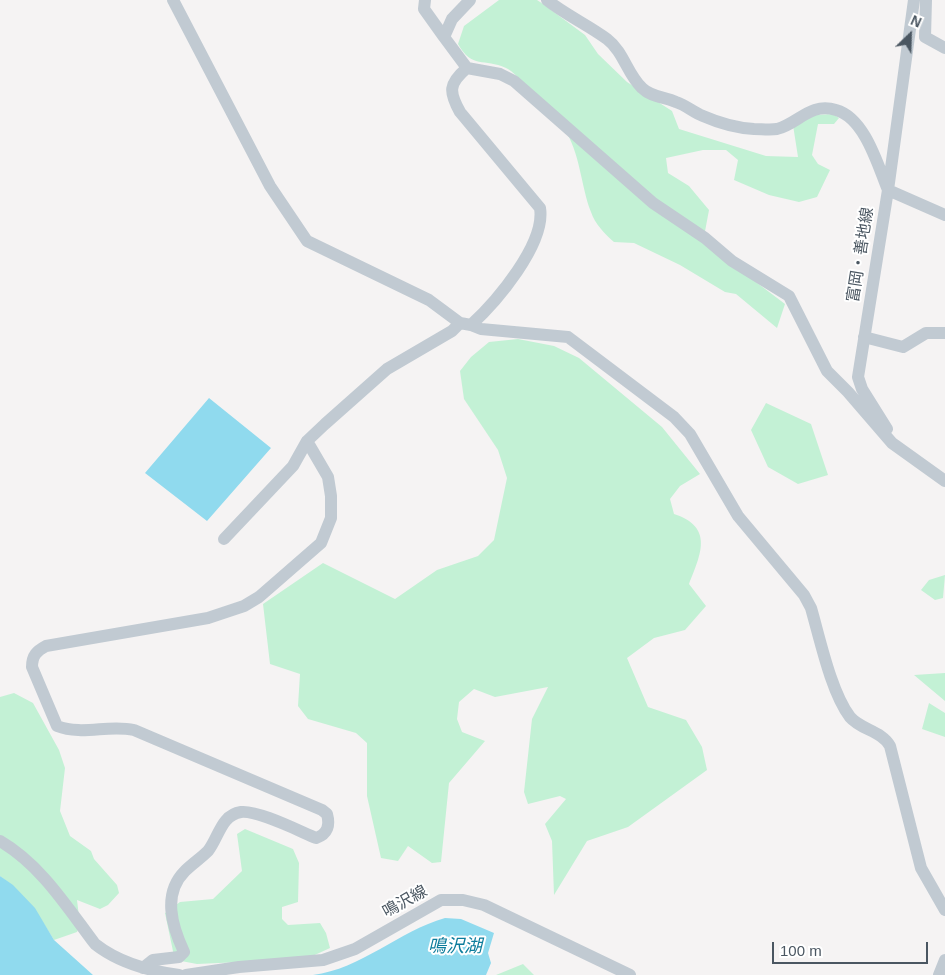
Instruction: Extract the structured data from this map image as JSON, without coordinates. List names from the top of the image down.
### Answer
{
  "streets": {
    "street": ["富岡・善地線", "鳴沢線"]
  },
  "water": ["鳴沢湖"],
  "scale_bar": "100 m",
  "north": "top right"
}
